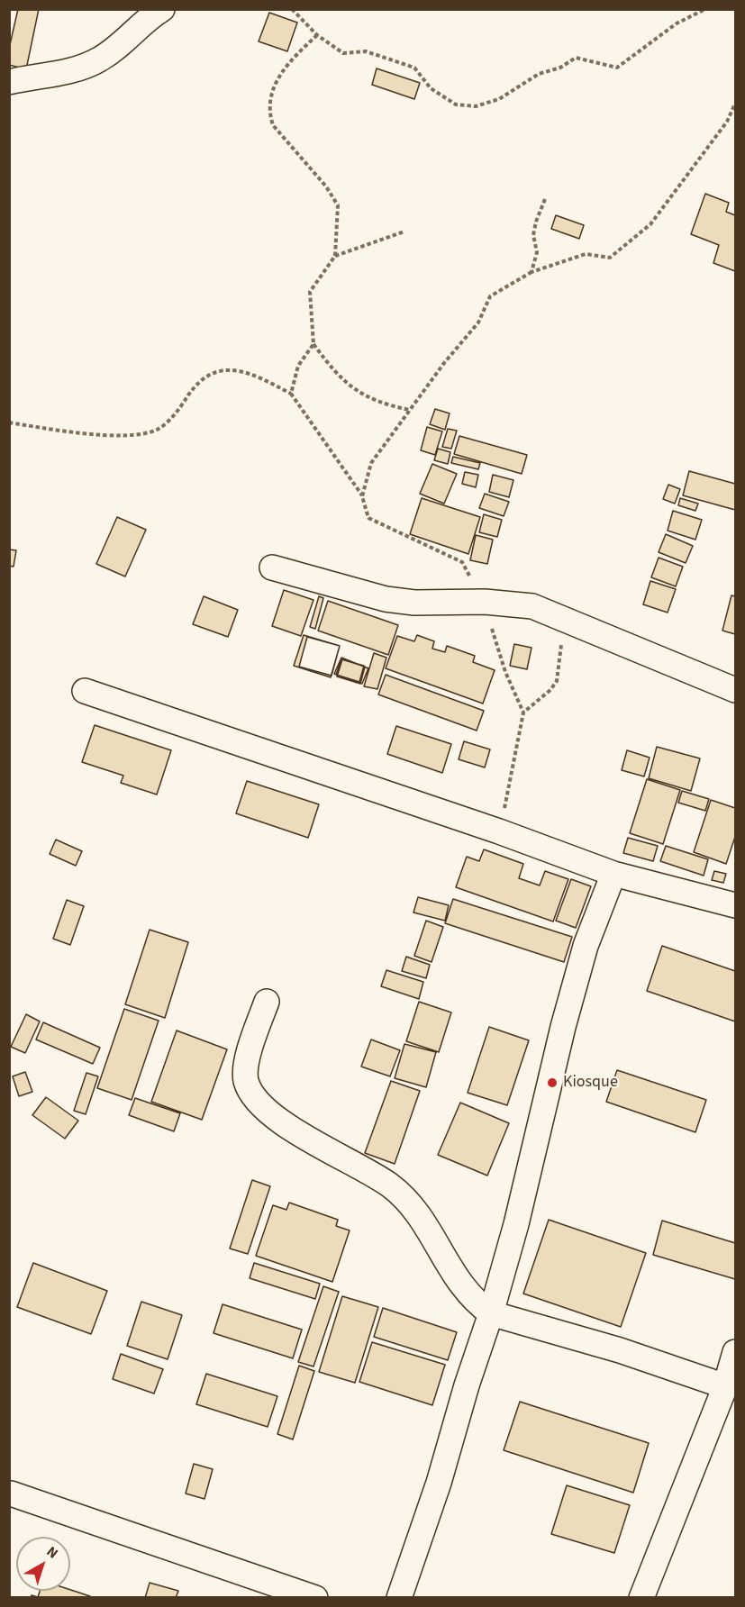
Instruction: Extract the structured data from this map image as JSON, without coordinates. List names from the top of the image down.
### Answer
{
  "places": ["Kiosque"],
  "north": "top right"
}
